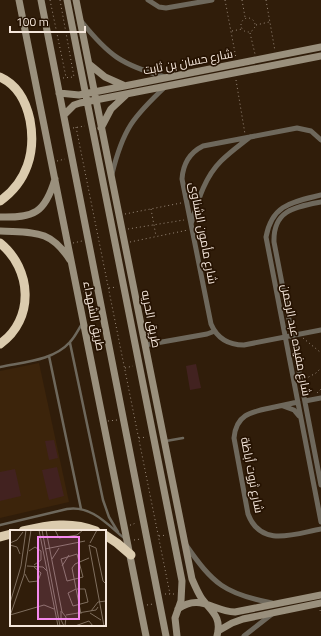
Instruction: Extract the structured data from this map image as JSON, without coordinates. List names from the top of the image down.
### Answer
{
  "streets": {
    "street": [
      "شارع حسان بن ثابت",
      "شارع مأمون الشناوى",
      "طريق الشهداء",
      "طريق الحريه",
      "شارع مفيده عبد الرحمن",
      "شارع ثروت أباظة"
    ]
  },
  "crossings": [
    ["شارع حسان بن ثابت", "طريق الشهداء"],
    ["شارع حسان بن ثابت", "طريق الحريه"],
    ["شارع مفيده عبد الرحمن", "شارع ثروت أباظة"]
  ],
  "scale_bar": "100 m"
}
